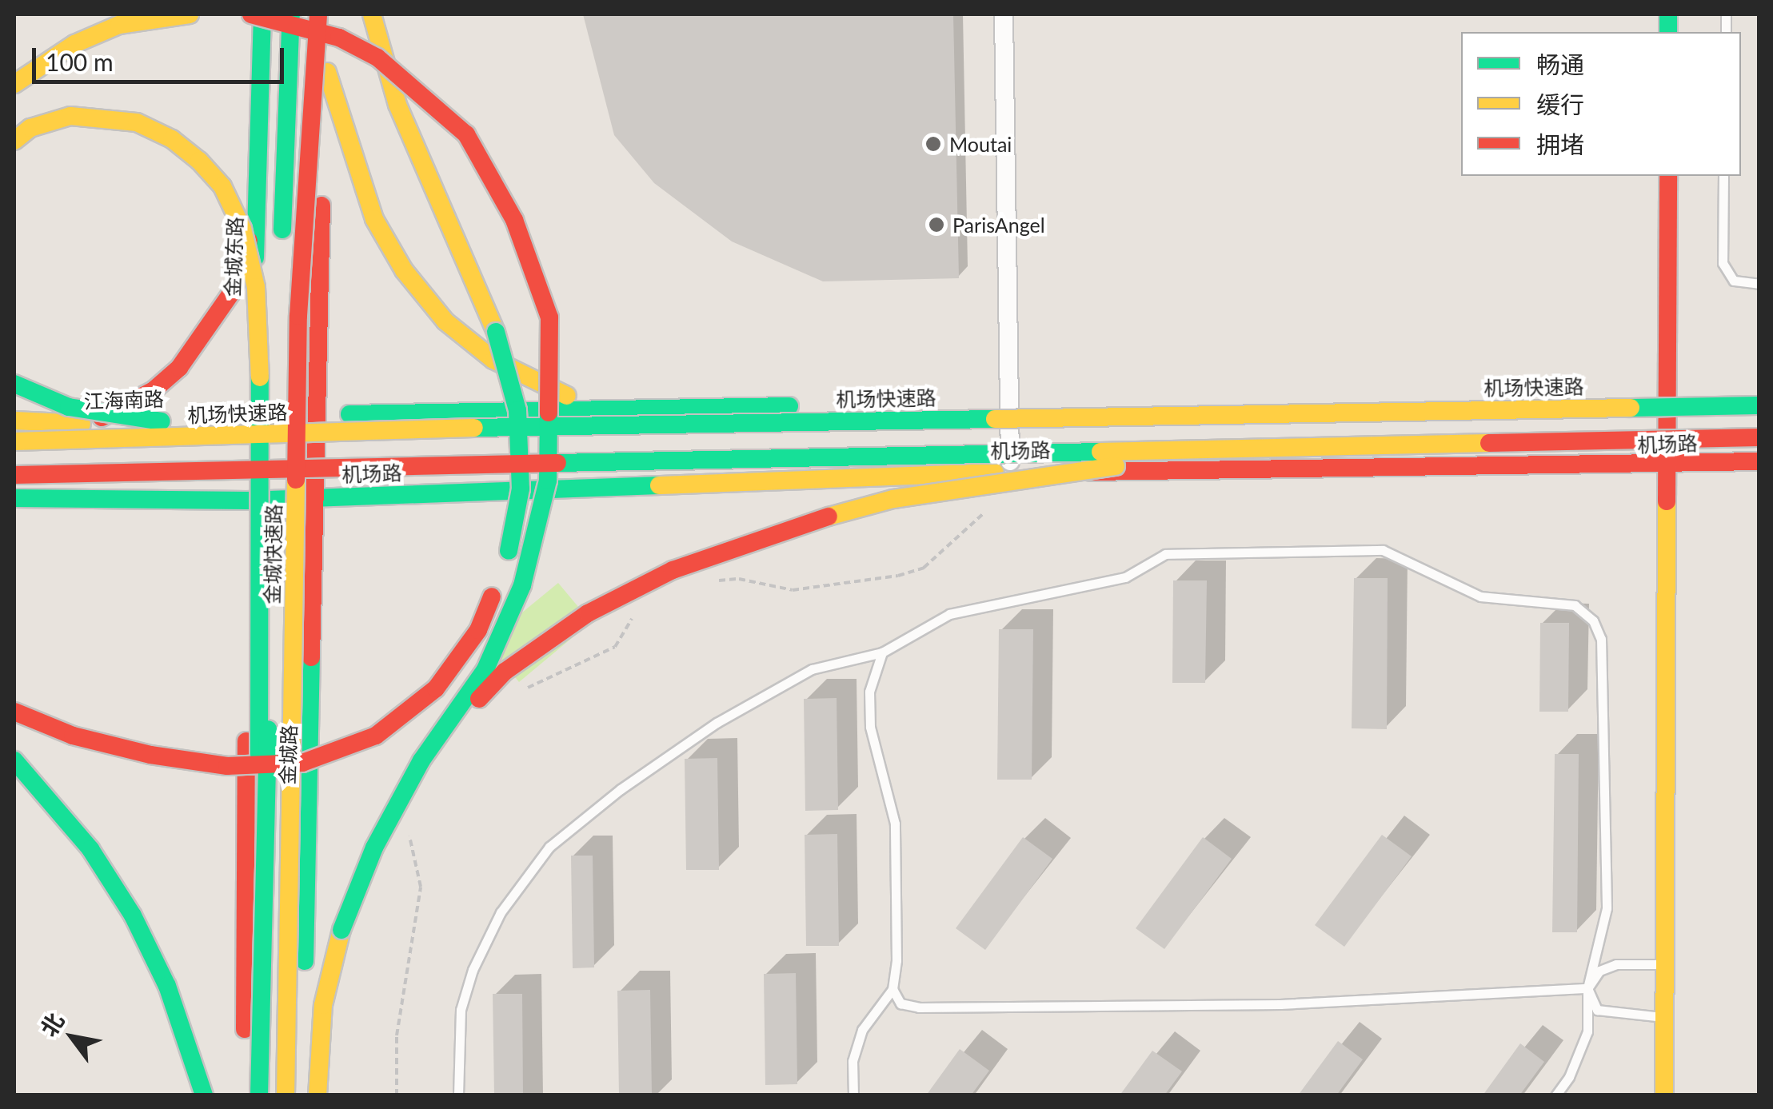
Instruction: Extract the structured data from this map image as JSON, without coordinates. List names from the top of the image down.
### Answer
{
  "streets": {
    "main road": [
      "金城东路",
      "机场快速路",
      "江海南路",
      "机场路",
      "金城快速路",
      "金城路"
    ]
  },
  "crossings": [
    ["金城东路", "江海南路"],
    ["金城东路", "机场路"],
    ["金城东路", "金城路"],
    ["江海南路", "金城路"],
    ["机场路", "金城路"]
  ],
  "places": ["Moutai", "ParisAngel"],
  "legend": ["畅通", "缓行", "拥堵"],
  "scale_bar": "100 m",
  "north": "top left"
}
